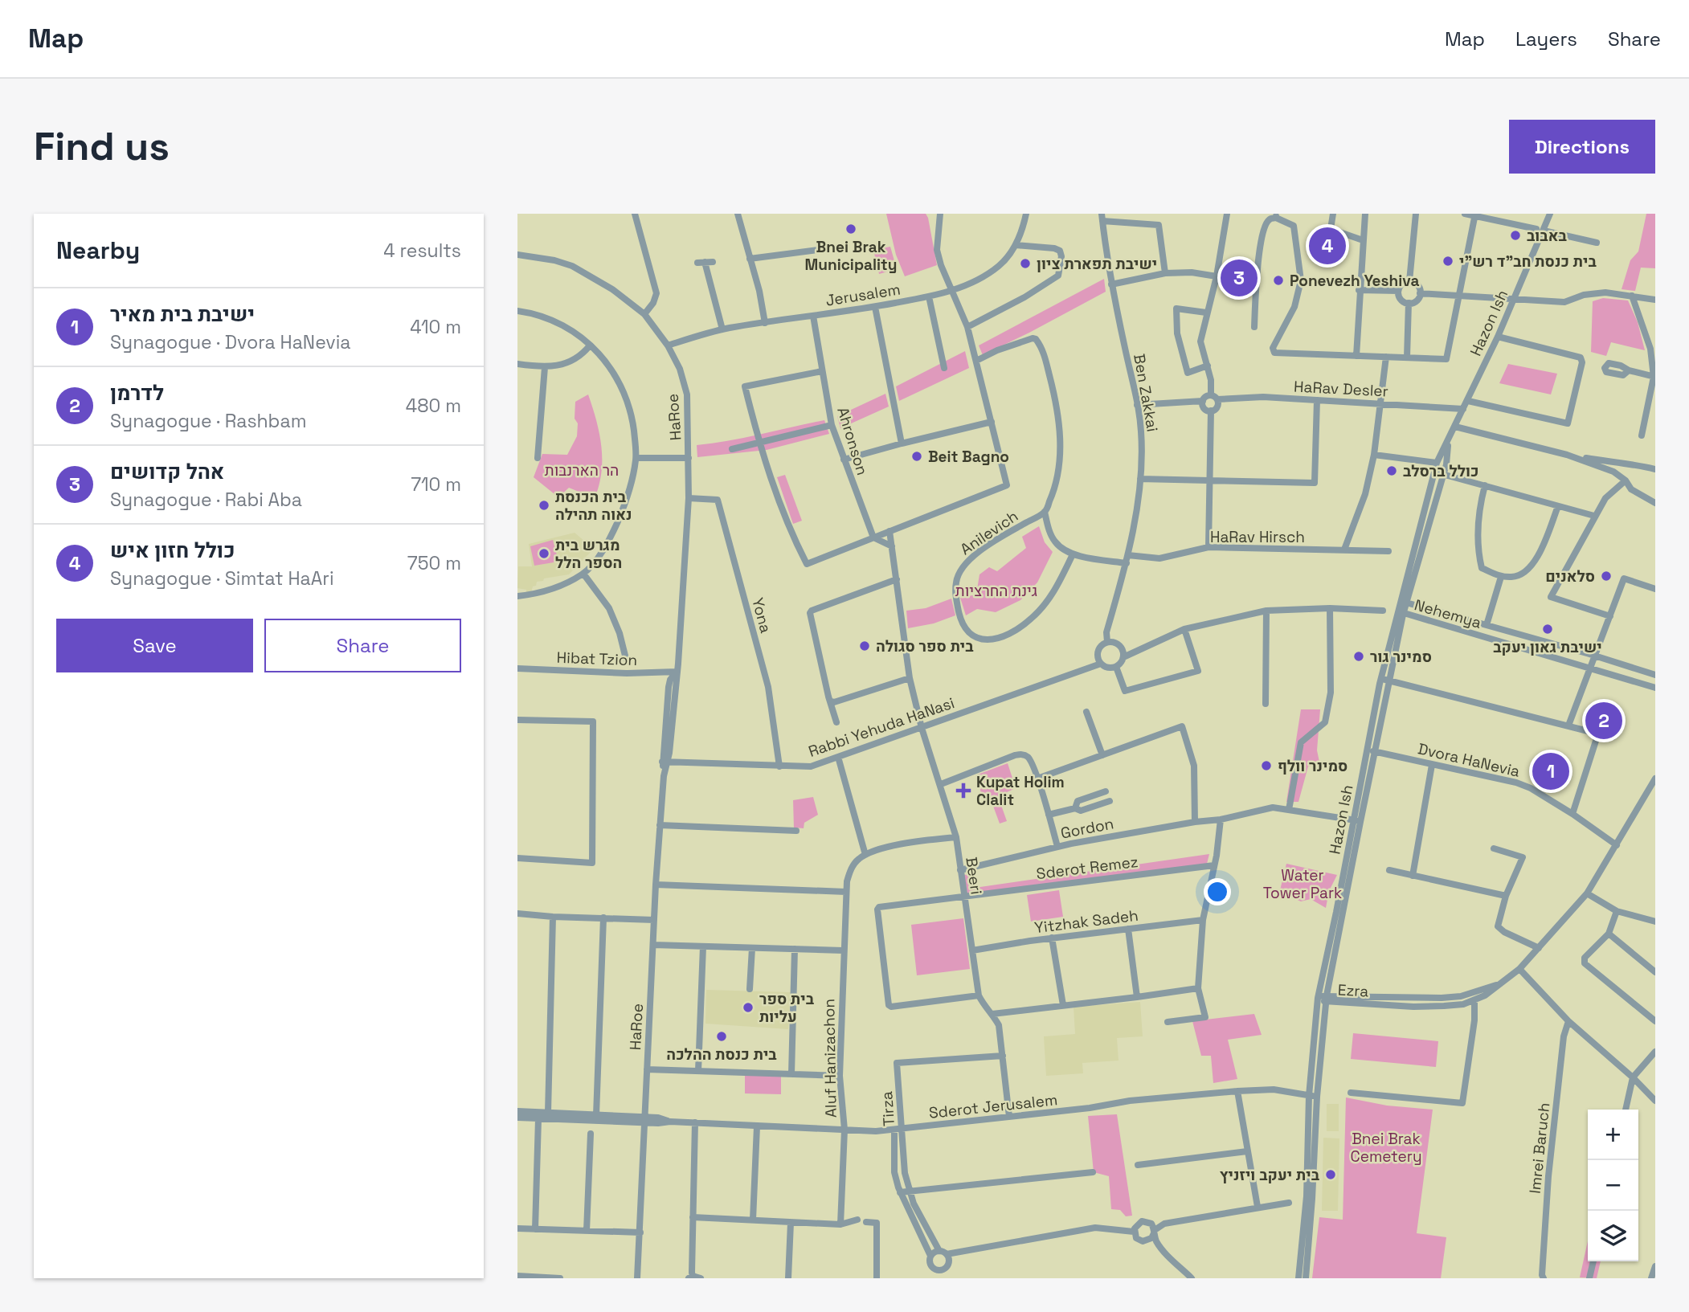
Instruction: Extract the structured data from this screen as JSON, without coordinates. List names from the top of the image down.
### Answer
{
  "streets": {
    "street": [
      "Jerusalem",
      "Hazon Ish",
      "HaRav Desler",
      "Ben Zakkai",
      "HaRoe",
      "Ahronson",
      "Anilevich",
      "HaRav Hirsch",
      "Nehemya",
      "Yona",
      "Hibat Tzion",
      "Rabbi Yehuda HaNasi",
      "Dvora HaNevia",
      "Gordon",
      "Sderot Remez",
      "Beeri",
      "Yitzhak Sadeh",
      "Ezra",
      "Aluf Hanizachon",
      "Sderot Jerusalem",
      "Tirza",
      "Imrei Baruch"
    ]
  },
  "crossings": [
    ["Jerusalem", "HaRoe"],
    ["Jerusalem", "Ahronson"],
    ["Hazon Ish", "HaRav Desler"],
    ["Hazon Ish", "Nehemya"],
    ["Hazon Ish", "Dvora HaNevia"],
    ["Hazon Ish", "Gordon"],
    ["Hazon Ish", "Ezra"],
    ["Hazon Ish", "Sderot Jerusalem"],
    ["Ben Zakkai", "HaRav Hirsch"],
    ["Ben Zakkai", "Rabbi Yehuda HaNasi"],
    ["HaRoe", "Yona"],
    ["HaRoe", "Hibat Tzion"],
    ["HaRoe", "Rabbi Yehuda HaNasi"],
    ["HaRoe", "Sderot Jerusalem"],
    ["Yona", "Rabbi Yehuda HaNasi"],
    ["Rabbi Yehuda HaNasi", "Beeri"],
    ["Dvora HaNevia", "Ezra"],
    ["Gordon", "Beeri"],
    ["Sderot Remez", "Beeri"],
    ["Beeri", "Yitzhak Sadeh"],
    ["Aluf Hanizachon", "Sderot Jerusalem"],
    ["Sderot Jerusalem", "Tirza"]
  ],
  "parks": [
    "הר הארנבות",
    "גינת החרציות",
    "Water Tower Park",
    "Bnei Brak Cemetery"
  ],
  "places": {
    "other": [
      "Bnei Brak Municipality",
      "באבוב",
      "בית כנסת חב\"ד רש\"י",
      "ישיבת תפארת ציון",
      "Ponevezh Yeshiva",
      "Beit Bagno",
      "כולל ברסלב",
      "בית הכנסת נאוה תהילה",
      "מגרש בית הספר הלל",
      "סלאנים",
      "ישיבת גאון יעקב",
      "בית ספר סגולה",
      "סמינר גור",
      "סמינר וולף",
      "בית ספר עליות",
      "בית כנסת ההלכה",
      "בית יעקב ויזניץ"
    ],
    "health": ["Kupat Holim Clalit"]
  },
  "page": {
    "header": "Map",
    "nav": ["Map", "Layers", "Share"],
    "buttons": [
      "Directions",
      ["Save", "Share"]
    ],
    "title": "Find us",
    "heading": ["Nearby", "4 results"],
    "pins": [
      "4",
      "3",
      "2",
      "1"
    ],
    "list": [
      {
        "mark": "1",
        "name": "ישיבת בית מאיר",
        "note": "Synagogue · Dvora HaNevia",
        "value": "410 m"
      },
      {
        "mark": "2",
        "name": "לדרמן",
        "note": "Synagogue · Rashbam",
        "value": "480 m"
      },
      {
        "mark": "3",
        "name": "אהל קדושים",
        "note": "Synagogue · Rabi Aba",
        "value": "710 m"
      },
      {
        "mark": "4",
        "name": "כולל חזון איש",
        "note": "Synagogue · Simtat HaAri",
        "value": "750 m"
      }
    ],
    "map_buttons": ["+", "−"]
  }
}
